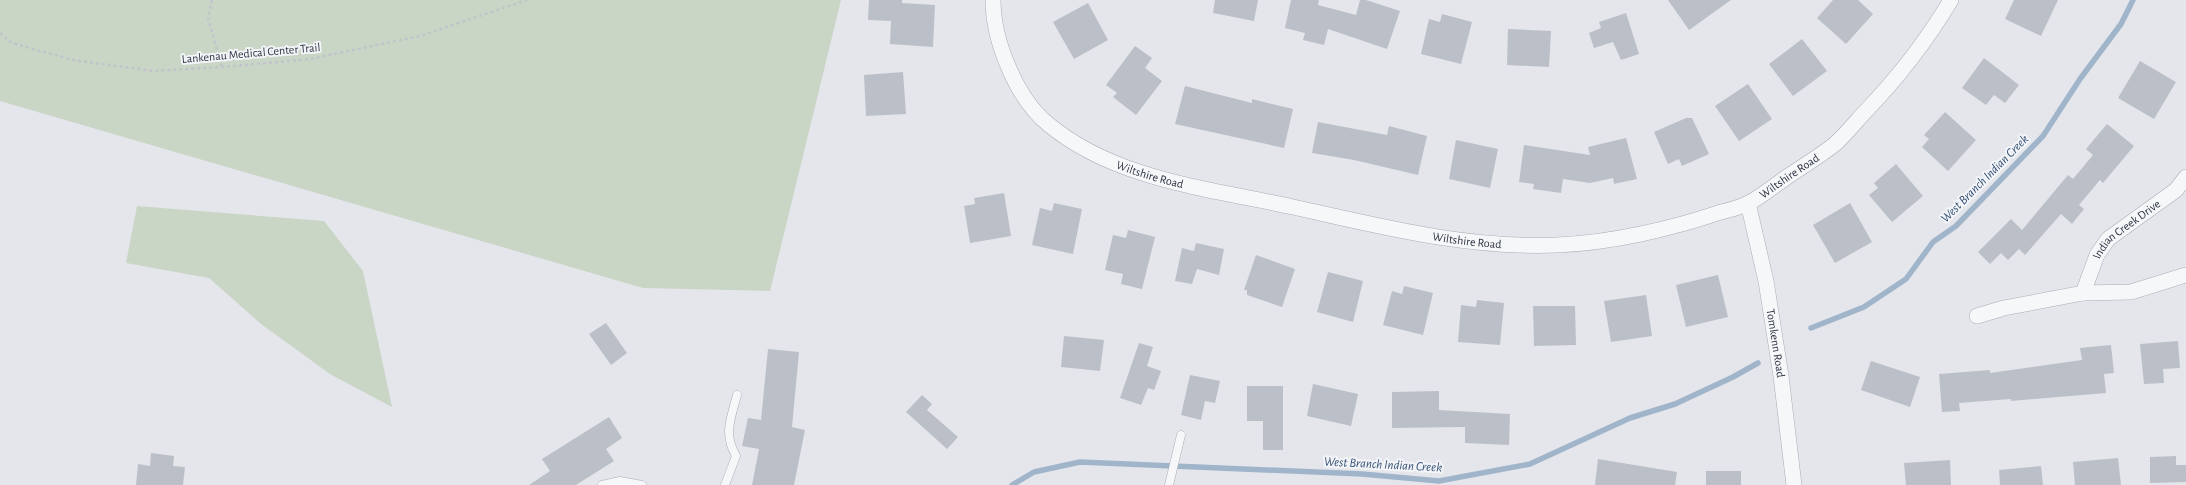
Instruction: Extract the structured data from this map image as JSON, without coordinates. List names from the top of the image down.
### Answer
{
  "streets": {
    "street": ["Wiltshire Road", "Indian Creek Drive", "Tomkenn Road"],
    "path": ["Lankenau Medical Center Trail"]
  },
  "crossings": [
    ["Wiltshire Road", "Tomkenn Road"]
  ],
  "water": ["West Branch Indian Creek"]
}
